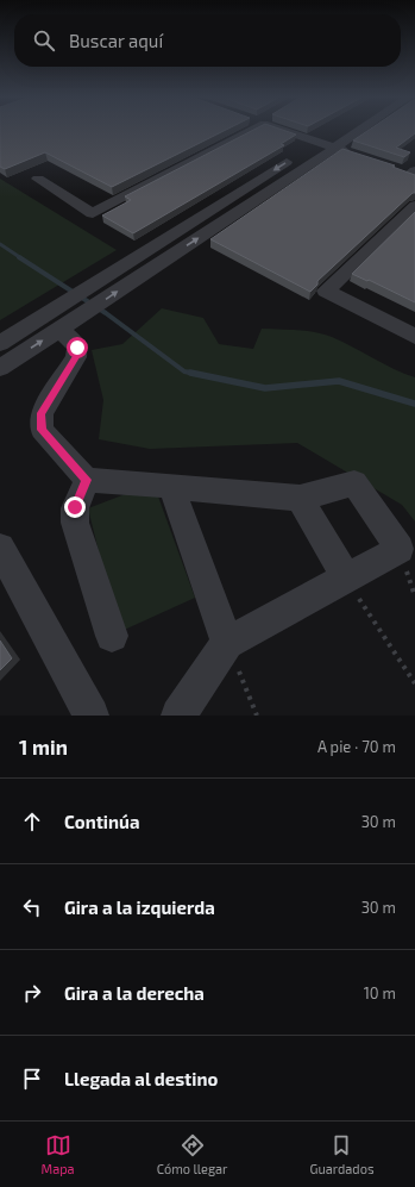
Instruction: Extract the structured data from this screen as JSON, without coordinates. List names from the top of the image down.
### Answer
{
  "page": {
    "search": "Buscar aquí",
    "heading": ["1 min", "A pie · 70 m"],
    "list": [
      ["Continúa", "30 m"],
      ["Gira a la izquierda", "30 m"],
      ["Gira a la derecha", "10 m"],
      "Llegada al destino"
    ],
    "nav": ["Mapa", "Cómo llegar", "Guardados"]
  }
}
